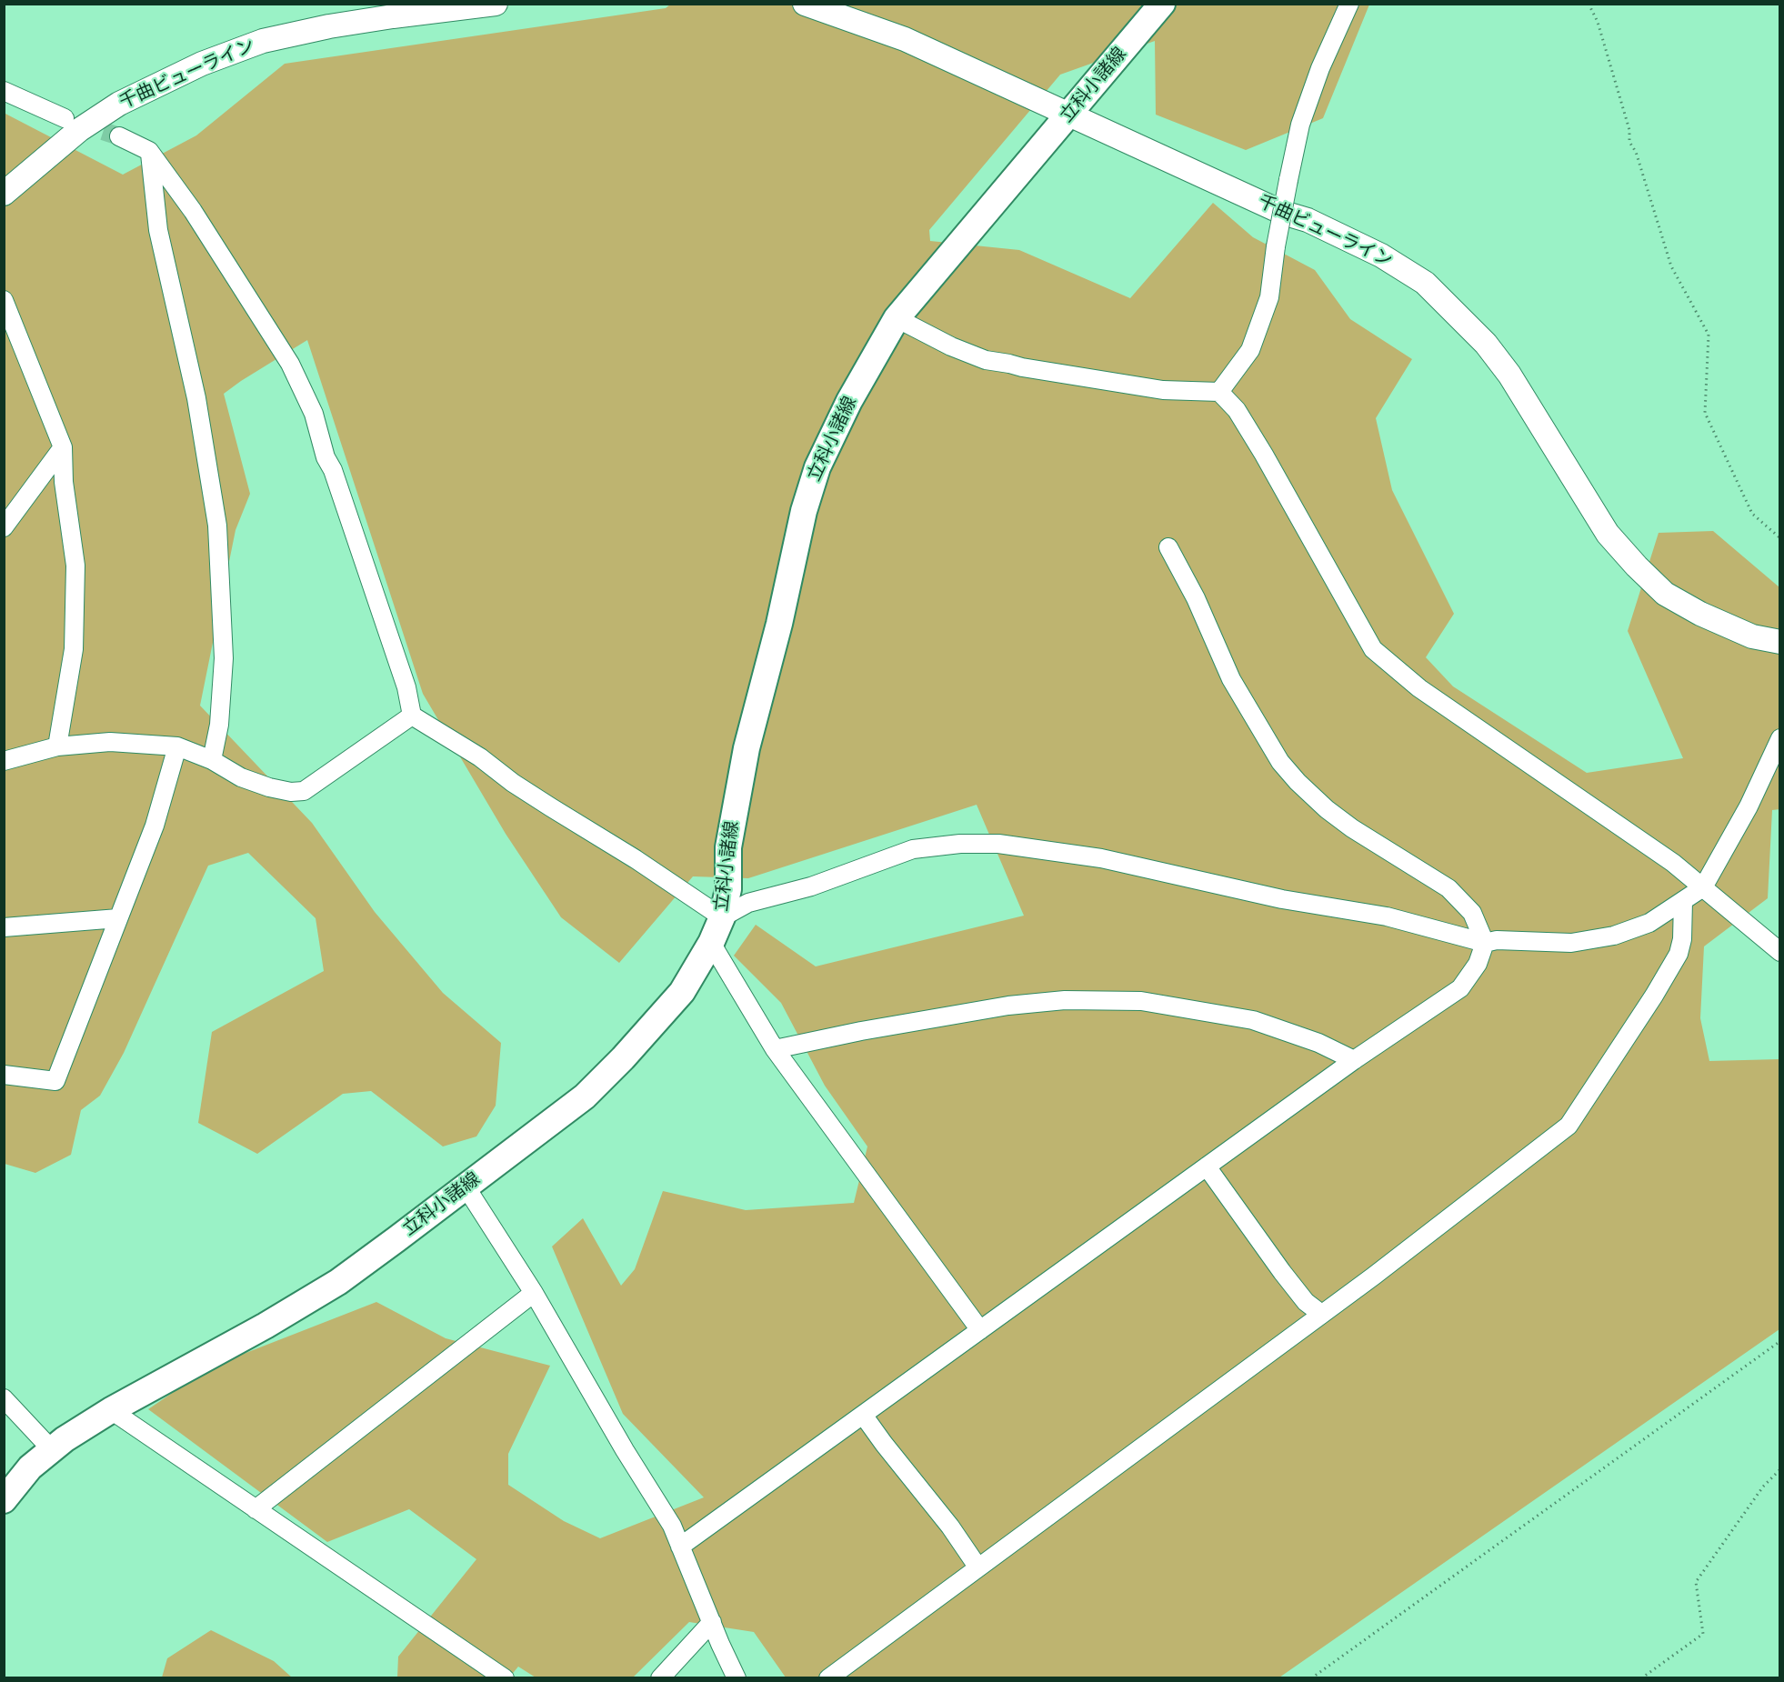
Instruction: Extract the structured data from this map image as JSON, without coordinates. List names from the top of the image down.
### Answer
{
  "streets": {
    "main road": ["立科小諸線"],
    "street": ["千曲ビューライン"]
  },
  "crossings": [
    ["千曲ビューライン", "立科小諸線"]
  ]
}
